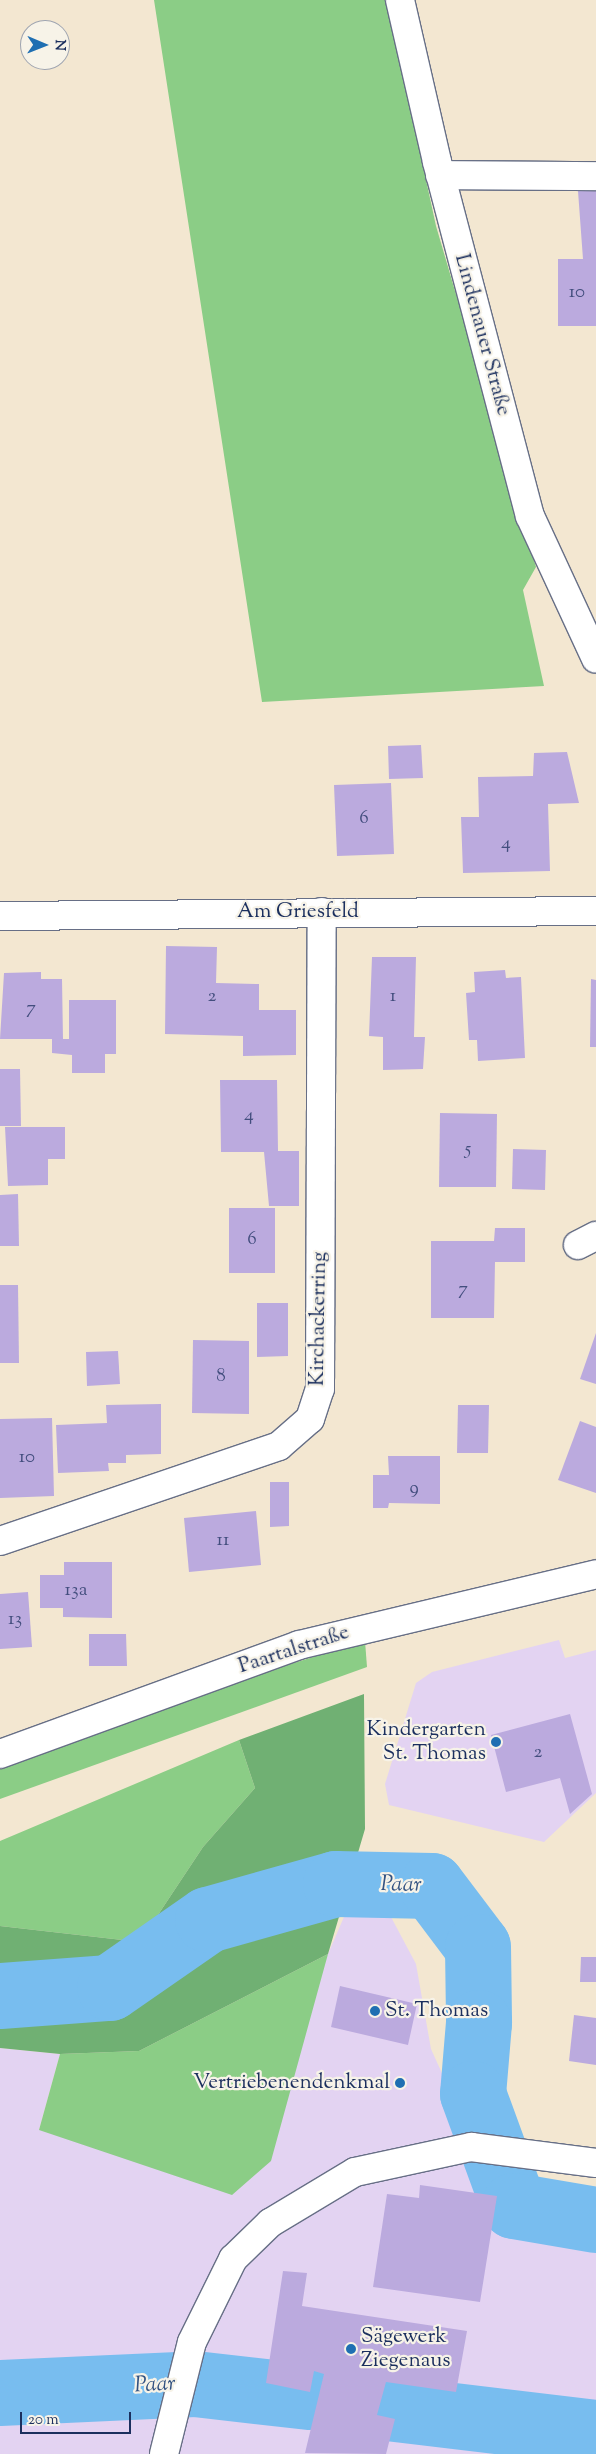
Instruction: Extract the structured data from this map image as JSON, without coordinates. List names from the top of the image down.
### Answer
{
  "streets": {
    "street": [
      "Lindenauer Straße",
      "Am Griesfeld",
      "Kirchackerring",
      "Paartalstraße"
    ]
  },
  "crossings": [
    ["Am Griesfeld", "Kirchackerring"]
  ],
  "water": ["Paar"],
  "places": [
    "Kindergarten St. Thomas",
    "St. Thomas",
    "Vertriebenendenkmal",
    "Sägewerk Ziegenaus"
  ],
  "house_numbers": [
    "10",
    "6",
    "4",
    "2",
    "1",
    "7",
    "4",
    "5",
    "6",
    "7",
    "8",
    "10",
    "9",
    "11",
    "13a",
    "13",
    "2"
  ],
  "scale_bar": "20 m",
  "north": "right"
}
